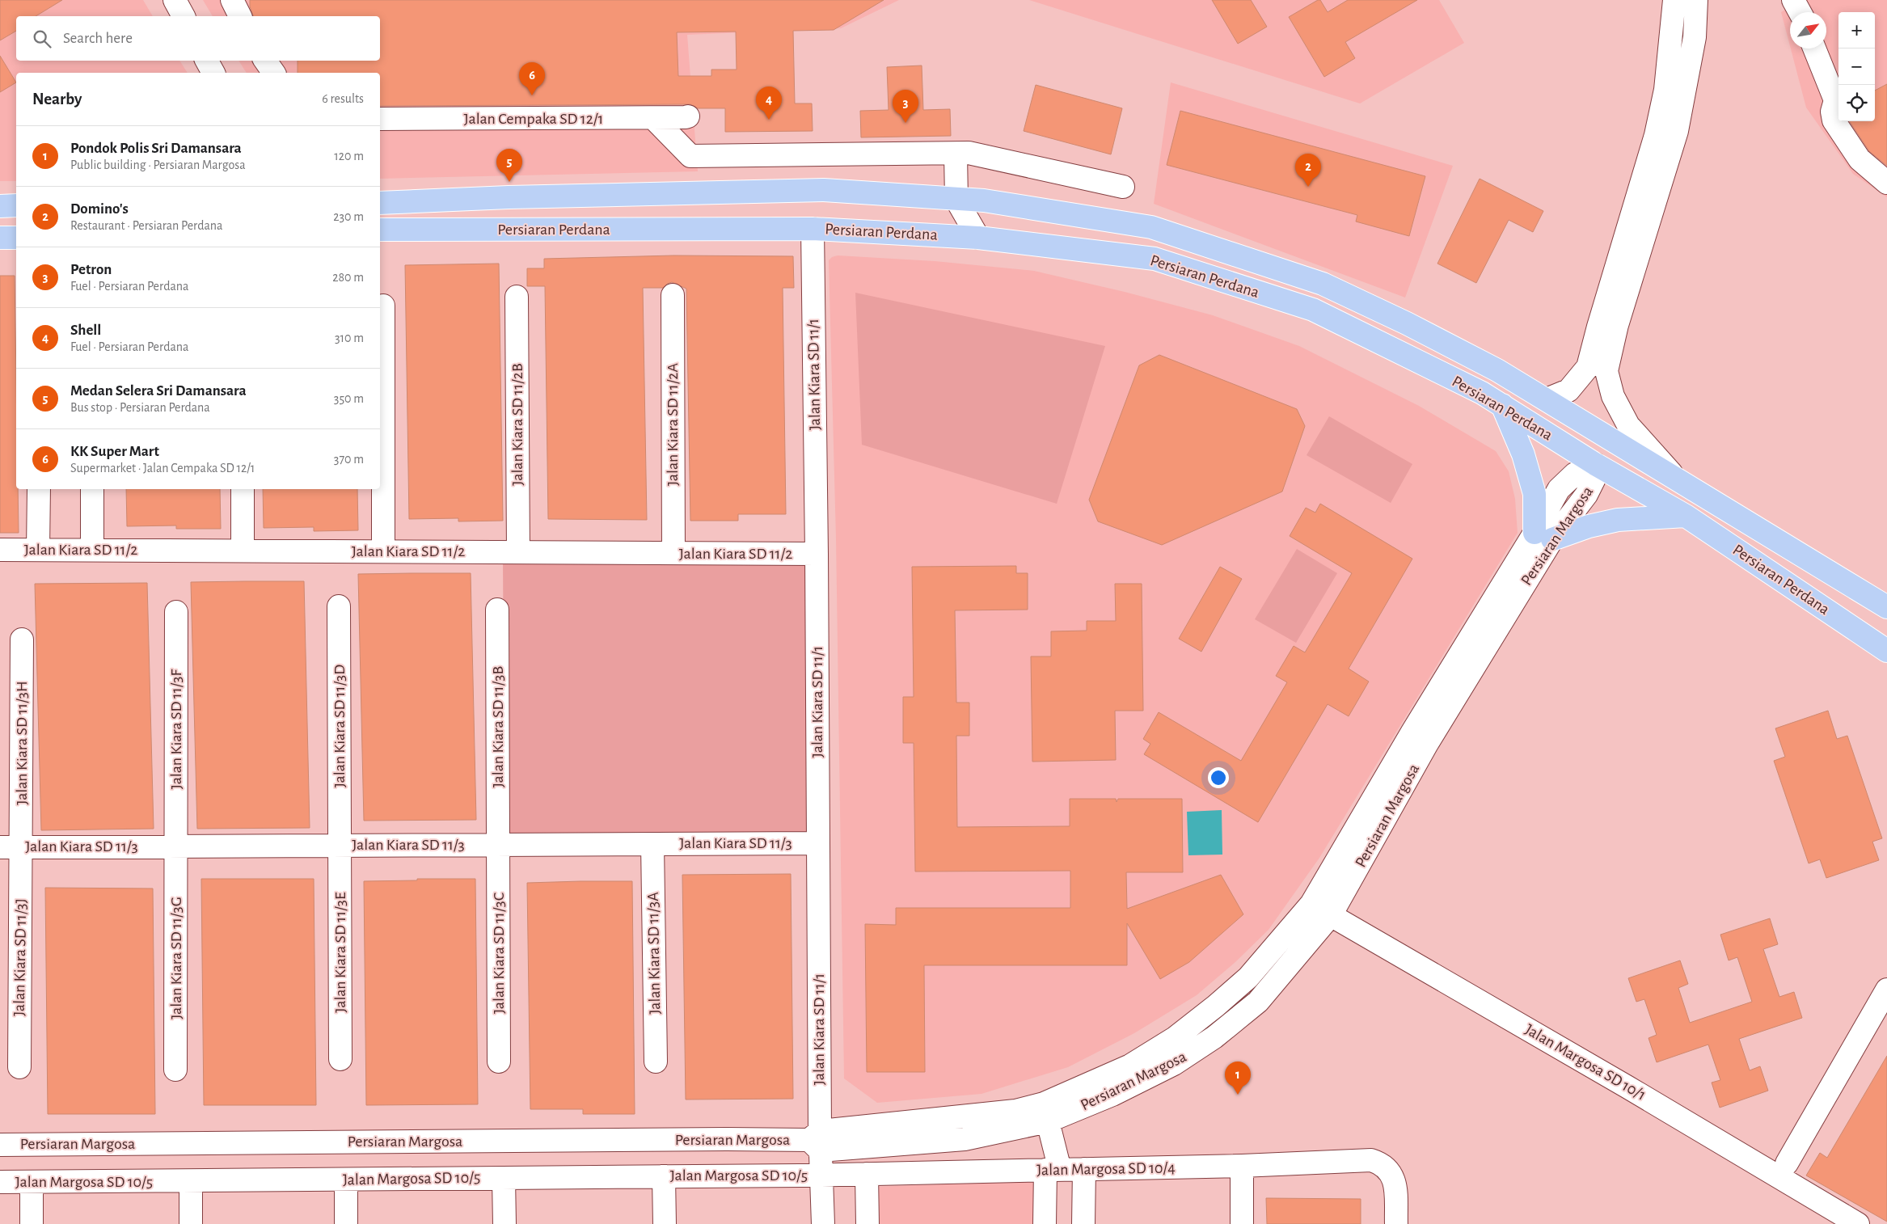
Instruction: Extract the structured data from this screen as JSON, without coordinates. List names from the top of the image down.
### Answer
{
  "streets": {
    "main road": ["Persiaran Perdana"],
    "street": [
      "Jalan Cempaka SD 12/1",
      "Jalan Kiara SD 11/1",
      "Jalan Kiara SD 11/2B",
      "Jalan Kiara SD 11/2A",
      "Persiaran Margosa",
      "Jalan Kiara SD 11/2",
      "Jalan Kiara SD 11/3D",
      "Jalan Kiara SD 11/3B",
      "Jalan Kiara SD 11/3F",
      "Jalan Kiara SD 11/3H",
      "Jalan Kiara SD 11/3",
      "Jalan Kiara SD 11/3E",
      "Jalan Kiara SD 11/3C",
      "Jalan Kiara SD 11/3A",
      "Jalan Kiara SD 11/3J",
      "Jalan Kiara SD 11/3G",
      "Jalan Margosa SD 10/1",
      "Jalan Margosa SD 10/4",
      "Jalan Margosa SD 10/5"
    ]
  },
  "crossings": [
    ["Persiaran Perdana", "Jalan Kiara SD 11/1"],
    ["Persiaran Perdana", "Persiaran Margosa"],
    ["Jalan Kiara SD 11/1", "Persiaran Margosa"],
    ["Jalan Kiara SD 11/1", "Jalan Kiara SD 11/2"],
    ["Jalan Kiara SD 11/1", "Jalan Kiara SD 11/3"],
    ["Jalan Kiara SD 11/1", "Jalan Margosa SD 10/4"],
    ["Jalan Kiara SD 11/1", "Jalan Margosa SD 10/5"],
    ["Jalan Kiara SD 11/2B", "Jalan Kiara SD 11/2"],
    ["Jalan Kiara SD 11/2A", "Jalan Kiara SD 11/2"],
    ["Persiaran Margosa", "Jalan Margosa SD 10/1"],
    ["Jalan Kiara SD 11/3D", "Jalan Kiara SD 11/3"],
    ["Jalan Kiara SD 11/3D", "Jalan Kiara SD 11/3E"],
    ["Jalan Kiara SD 11/3B", "Jalan Kiara SD 11/3"],
    ["Jalan Kiara SD 11/3B", "Jalan Kiara SD 11/3C"],
    ["Jalan Kiara SD 11/3F", "Jalan Kiara SD 11/3"],
    ["Jalan Kiara SD 11/3F", "Jalan Kiara SD 11/3G"],
    ["Jalan Kiara SD 11/3H", "Jalan Kiara SD 11/3"],
    ["Jalan Kiara SD 11/3H", "Jalan Kiara SD 11/3J"],
    ["Jalan Kiara SD 11/3", "Jalan Kiara SD 11/3E"],
    ["Jalan Kiara SD 11/3", "Jalan Kiara SD 11/3C"],
    ["Jalan Kiara SD 11/3", "Jalan Kiara SD 11/3A"],
    ["Jalan Kiara SD 11/3", "Jalan Kiara SD 11/3J"],
    ["Jalan Kiara SD 11/3", "Jalan Kiara SD 11/3G"],
    ["Jalan Margosa SD 10/4", "Jalan Margosa SD 10/5"]
  ],
  "north": "top right",
  "page": {
    "map_buttons": ["+", "−"],
    "search": "Search here",
    "pins": [
      "6",
      "4",
      "3",
      "5",
      "2",
      "1"
    ],
    "heading": ["Nearby", "6 results"],
    "list": [
      {
        "mark": "1",
        "name": "Pondok Polis Sri Damansara",
        "note": "Public building · Persiaran Margosa",
        "value": "120 m"
      },
      {
        "mark": "2",
        "name": "Domino's",
        "note": "Restaurant · Persiaran Perdana",
        "value": "230 m"
      },
      {
        "mark": "3",
        "name": "Petron",
        "note": "Fuel · Persiaran Perdana",
        "value": "280 m"
      },
      {
        "mark": "4",
        "name": "Shell",
        "note": "Fuel · Persiaran Perdana",
        "value": "310 m"
      },
      {
        "mark": "5",
        "name": "Medan Selera Sri Damansara",
        "note": "Bus stop · Persiaran Perdana",
        "value": "350 m"
      },
      {
        "mark": "6",
        "name": "KK Super Mart",
        "note": "Supermarket · Jalan Cempaka SD 12/1",
        "value": "370 m"
      }
    ]
  }
}
